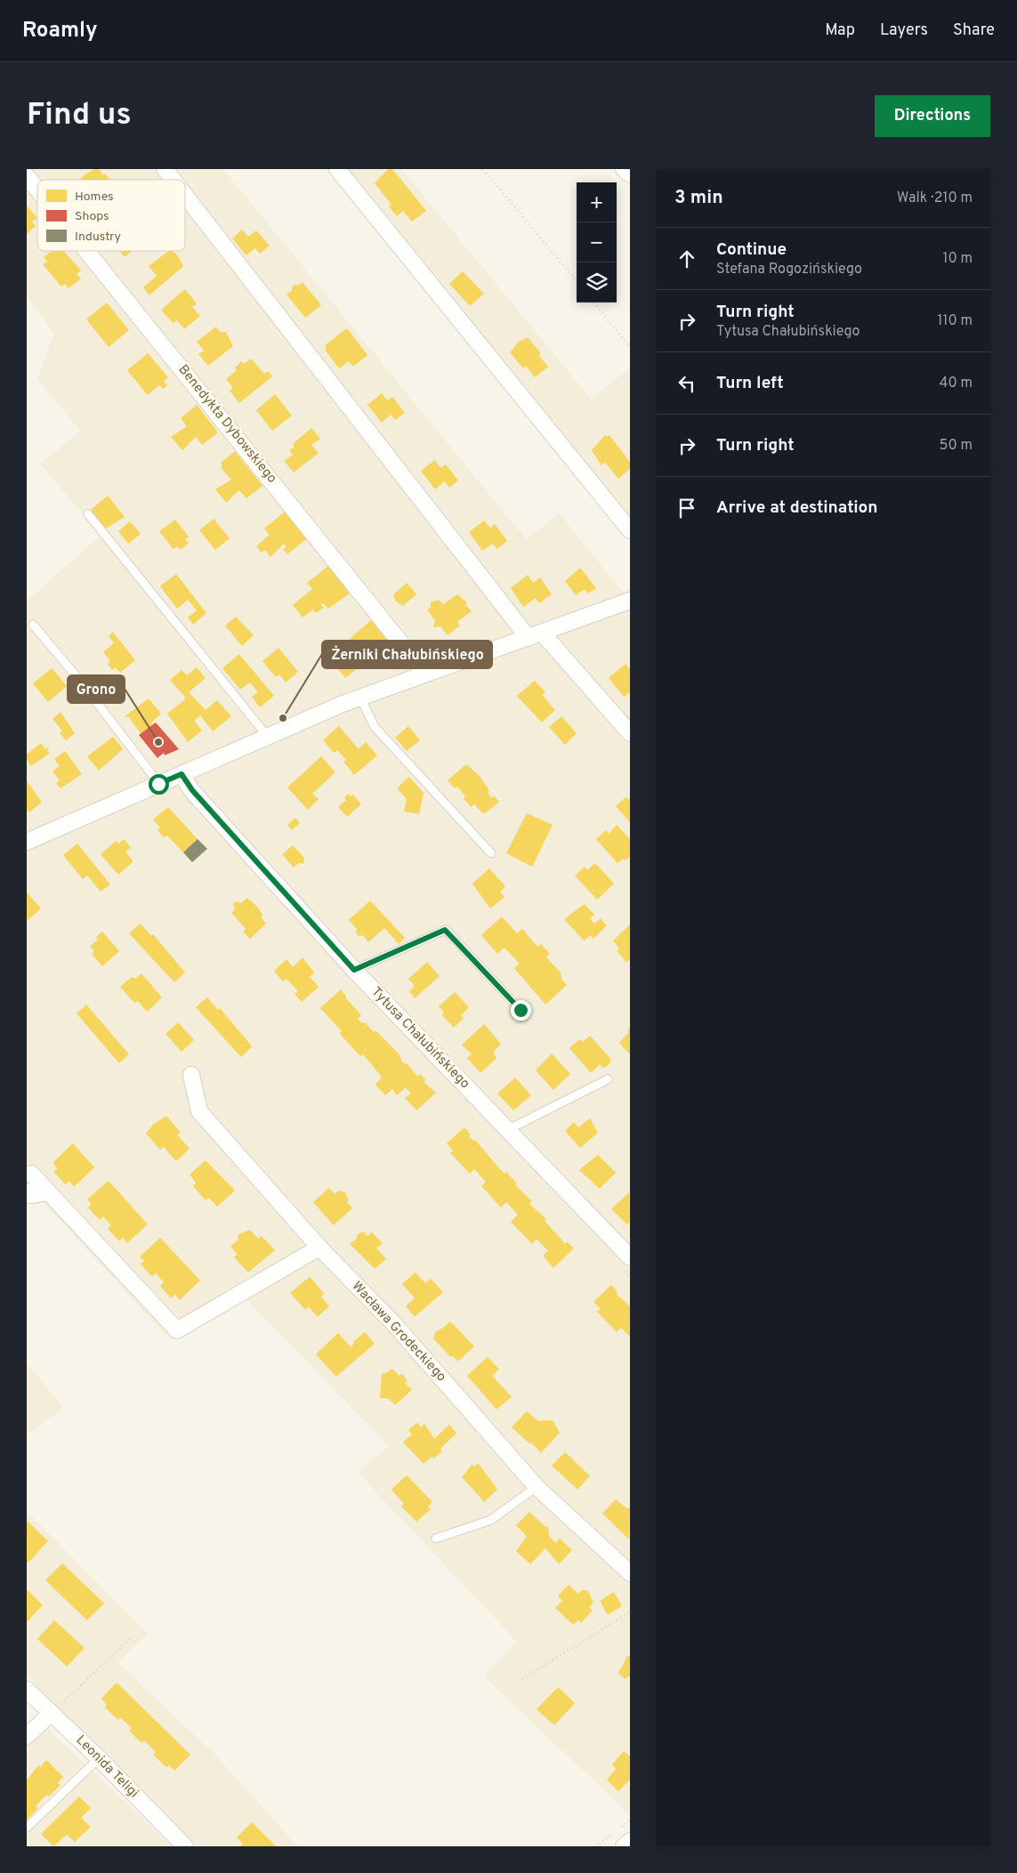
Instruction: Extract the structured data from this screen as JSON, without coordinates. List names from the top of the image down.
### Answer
{
  "streets": {
    "street": [
      "Benedykta Dybowskiego",
      "Tytusa Chałubińskiego",
      "Wacława Grodeckiego",
      "Leonida Teligi"
    ]
  },
  "places": ["Żerniki Chałubińskiego", "Grono"],
  "legend": ["Homes", "Shops", "Industry"],
  "page": {
    "header": "Roamly",
    "nav": ["Map", "Layers", "Share"],
    "buttons": "Directions",
    "title": "Find us",
    "heading": ["3 min", "Walk · 210 m"],
    "map_buttons": ["+", "−"],
    "list": [
      ["Continue", "Stefana Rogozińskiego", "10 m"],
      ["Turn right", "Tytusa Chałubińskiego", "110 m"],
      ["Turn left", "40 m"],
      ["Turn right", "50 m"],
      "Arrive at destination"
    ]
  }
}
